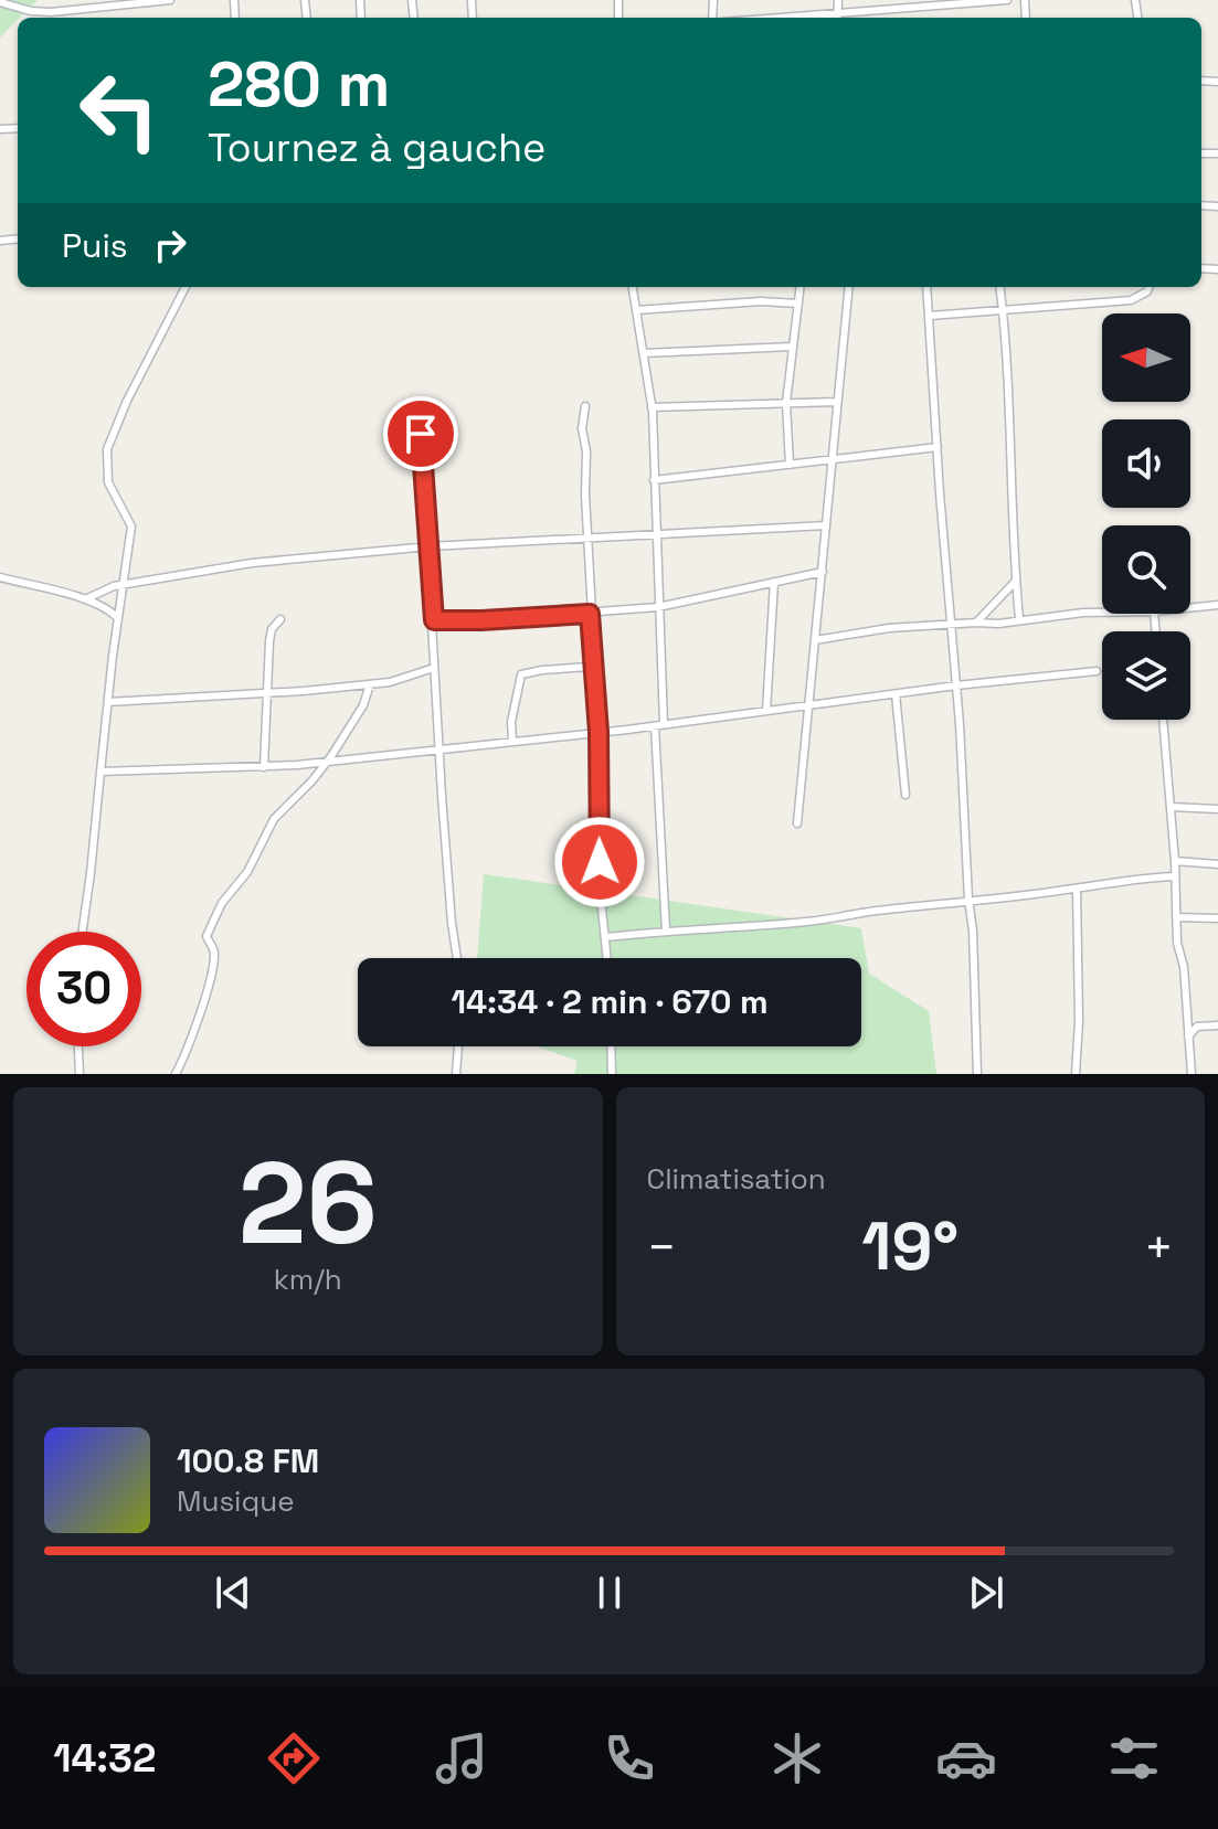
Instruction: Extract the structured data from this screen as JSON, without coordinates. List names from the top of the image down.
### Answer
{
  "north": "left",
  "page": {
    "turn": ["280 m", "Tournez à gauche"],
    "then": "Puis",
    "limit": "30",
    "trip": "14:34 · 2 min · 670 m",
    "tile": [
      ["26", "km/h"],
      "Climatisation"
    ],
    "heat": ["−", "19°", "+"],
    "song": ["100.8 FM", "Musique"],
    "tabs": "14:32"
  }
}
